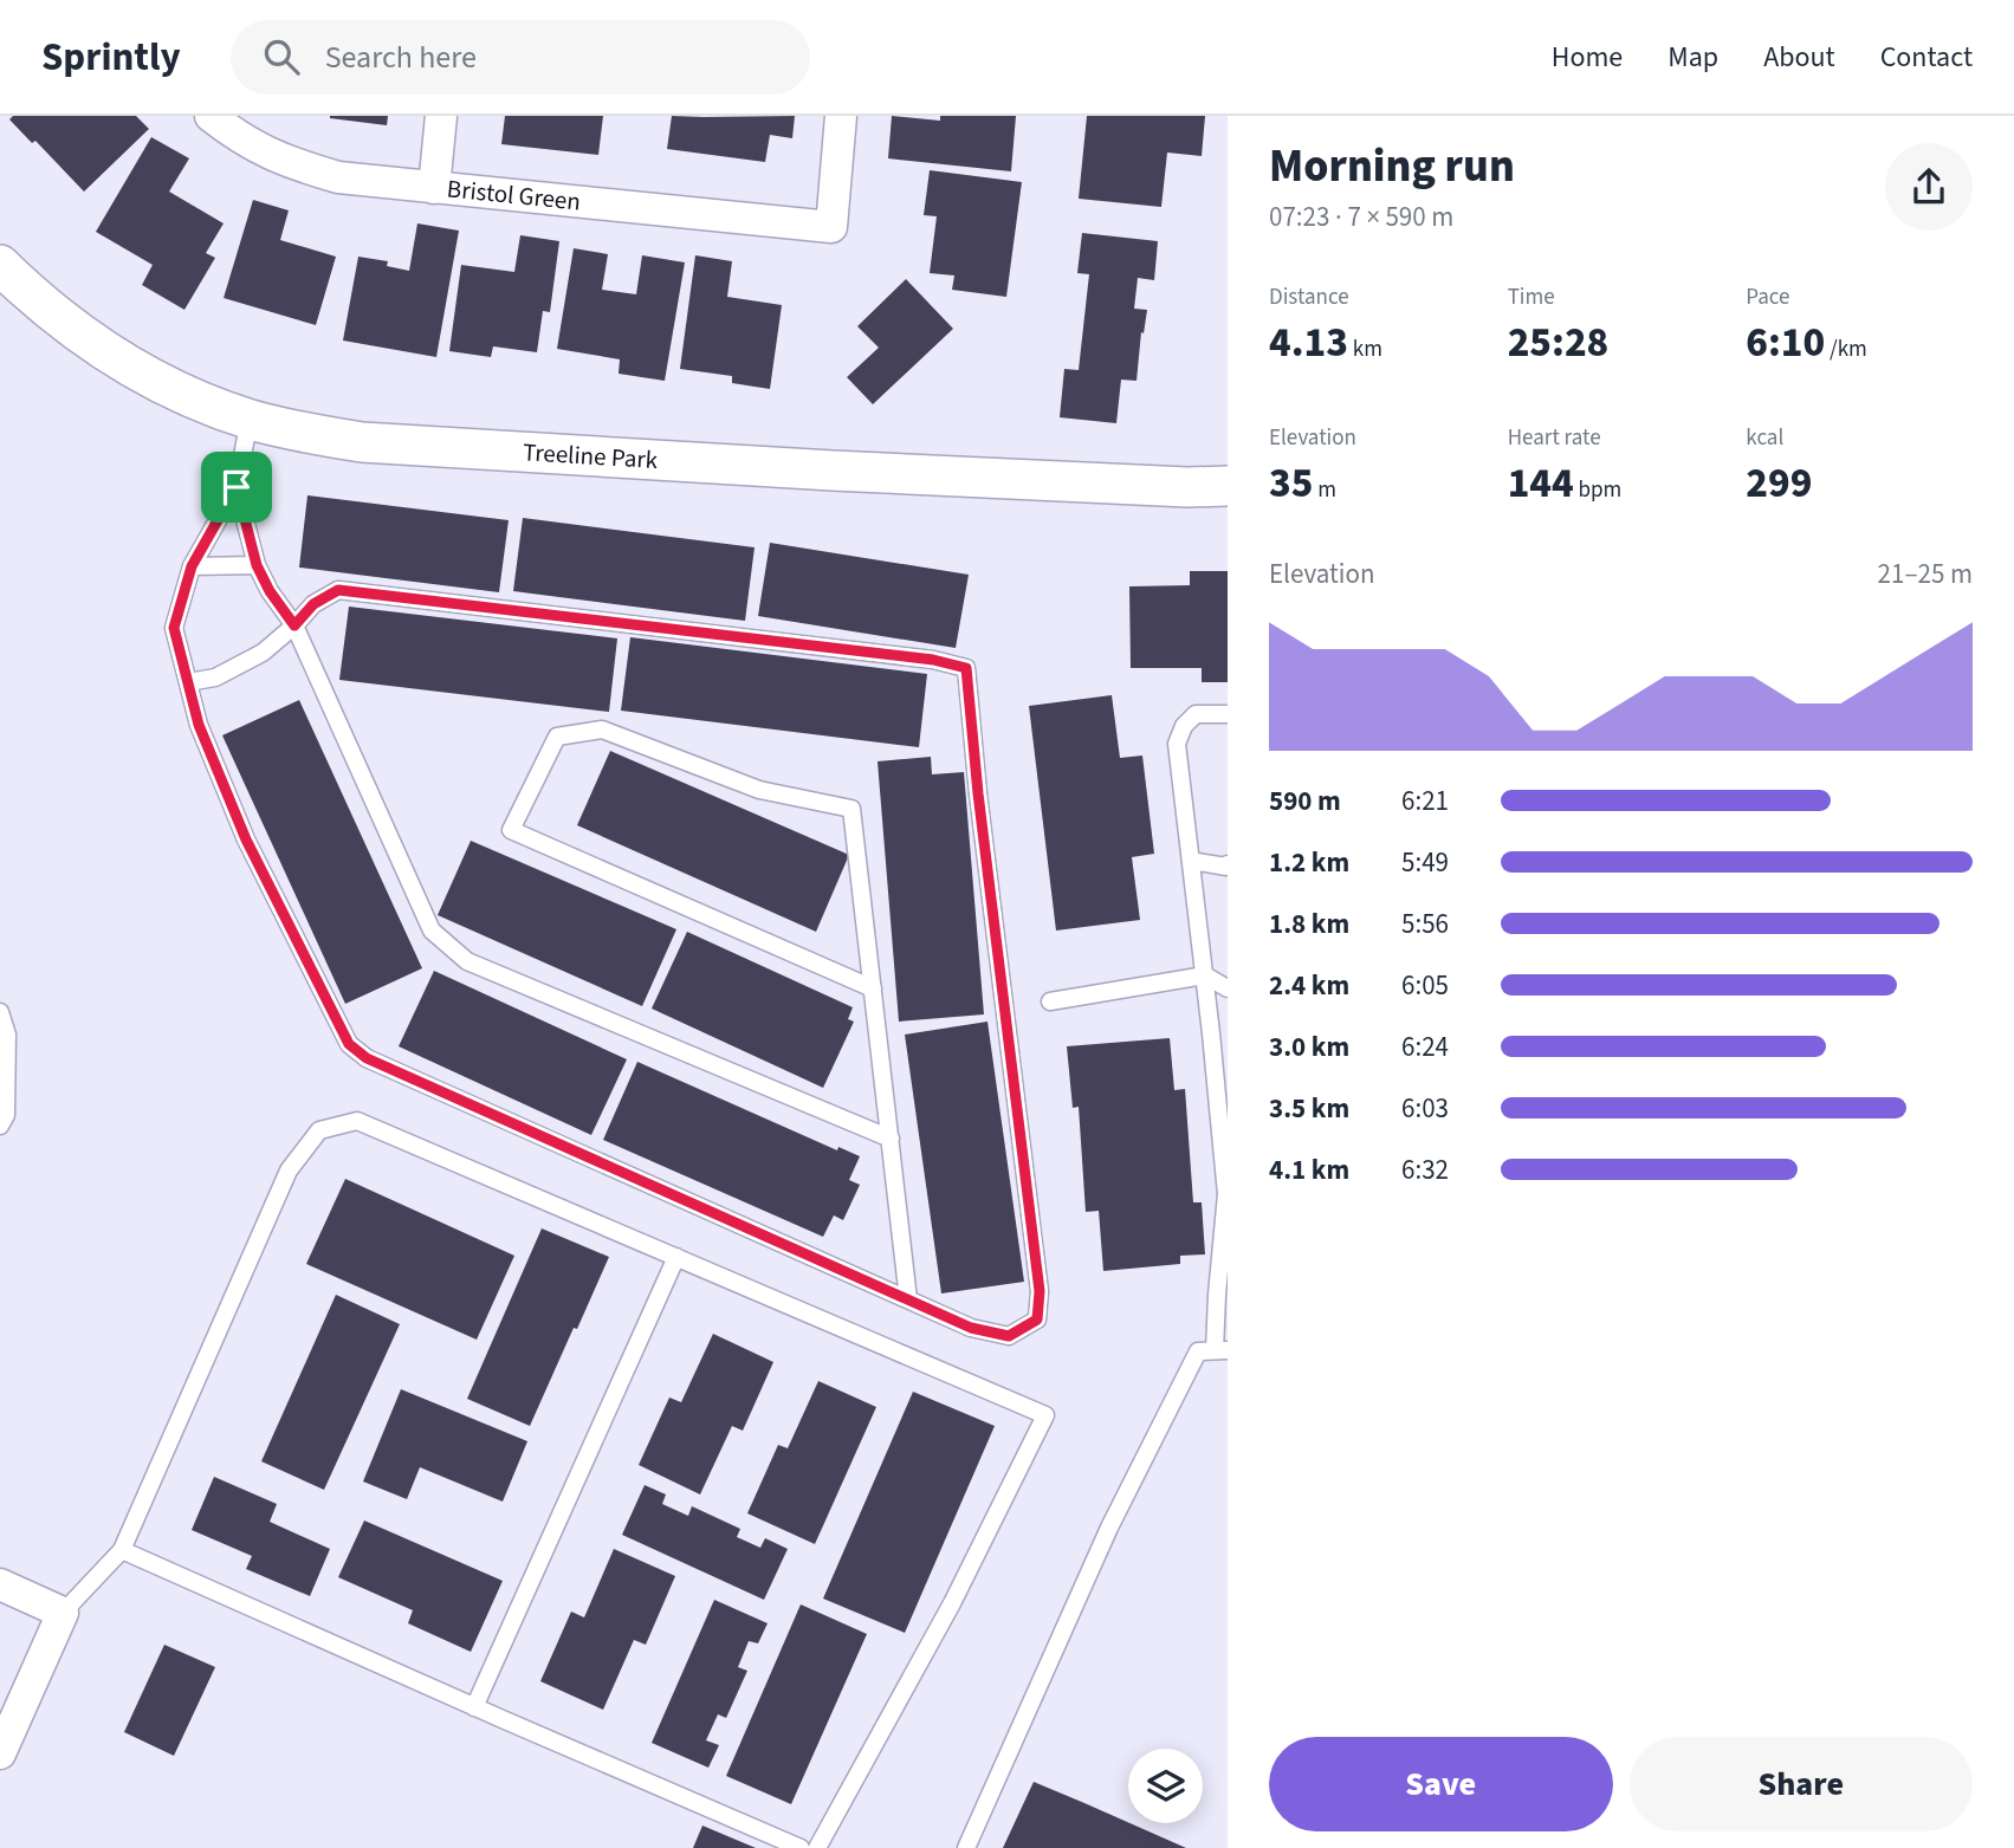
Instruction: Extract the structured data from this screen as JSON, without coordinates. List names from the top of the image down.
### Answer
{
  "streets": {
    "street": ["Bristol Green", "Treeline Park"]
  },
  "page": {
    "header": "Sprintly",
    "search": "Search here",
    "nav": [
      "Home",
      "Map",
      "About",
      "Contact"
    ],
    "heading": ["Morning run", "07:23 · 7 × 590 m"],
    "stats": [
      ["Distance", "4.13 km"],
      ["Time", "25:28"],
      ["Pace", "6:10 /km"],
      ["Elevation", "35 m"],
      ["Heart rate", "144 bpm"],
      ["kcal", "299"]
    ],
    "chart": ["Elevation", "21–25 m"],
    "list": [
      {
        "name": "590 m",
        "note": "6:21"
      },
      {
        "name": "1.2 km",
        "note": "5:49"
      },
      {
        "name": "1.8 km",
        "note": "5:56"
      },
      {
        "name": "2.4 km",
        "note": "6:05"
      },
      {
        "name": "3.0 km",
        "note": "6:24"
      },
      {
        "name": "3.5 km",
        "note": "6:03"
      },
      {
        "name": "4.1 km",
        "note": "6:32"
      }
    ],
    "buttons": ["Save", "Share"]
  }
}
